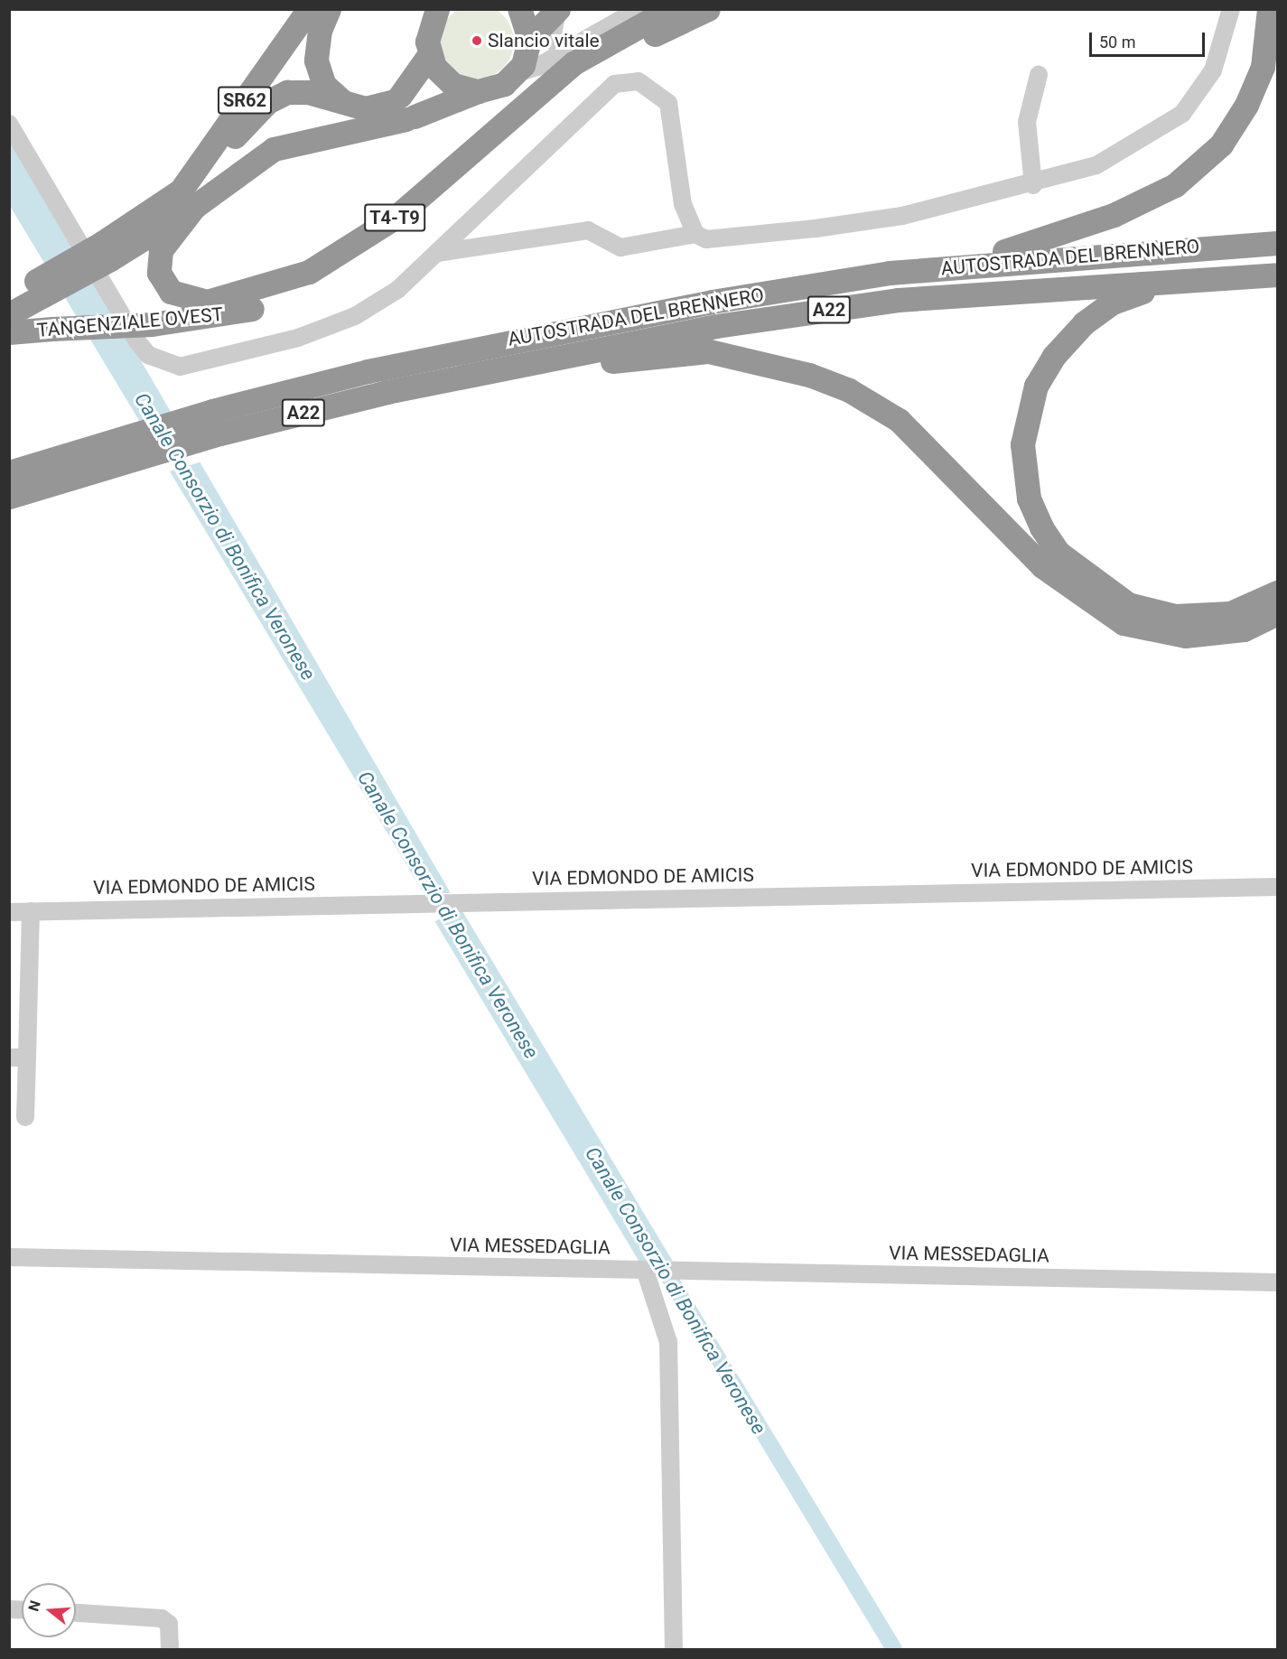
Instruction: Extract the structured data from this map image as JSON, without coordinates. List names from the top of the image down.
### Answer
{
  "streets": {
    "highway": [
      "SR62",
      "T4-T9",
      "AUTOSTRADA DEL BRENNERO",
      "A22",
      "TANGENZIALE OVEST"
    ],
    "street": ["VIA EDMONDO DE AMICIS", "VIA MESSEDAGLIA"]
  },
  "crossings": [
    ["SR62", "T4-T9"]
  ],
  "water": ["Canale Consorzio di Bonifica Veronese"],
  "places": ["Slancio vitale"],
  "scale_bar": "50 m",
  "north": "left"
}
